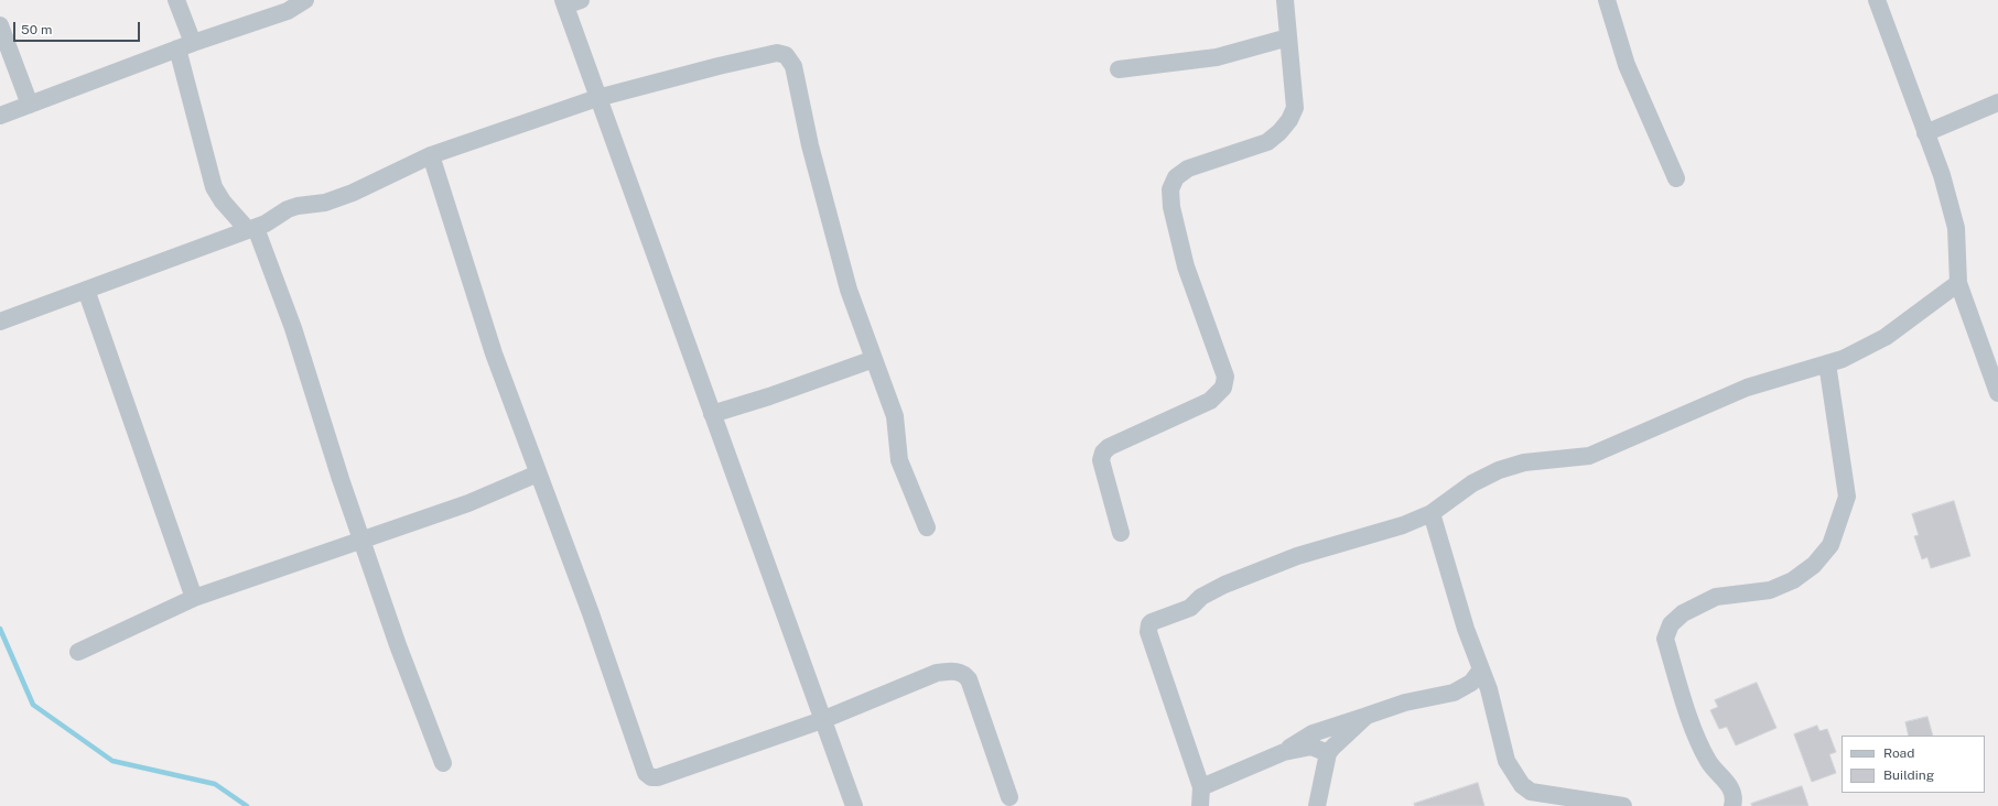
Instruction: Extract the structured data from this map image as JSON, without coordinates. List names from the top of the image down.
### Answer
{
  "legend": ["Road", "Building"],
  "scale_bar": "50 m"
}
